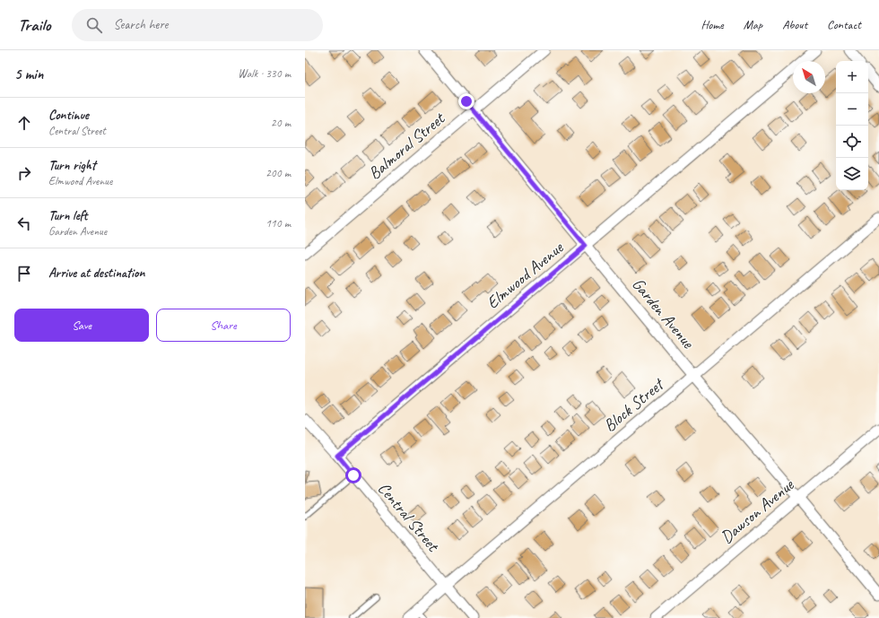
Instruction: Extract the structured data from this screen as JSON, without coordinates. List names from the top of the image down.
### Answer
{
  "streets": {
    "street": [
      "Balmoral Street",
      "Elmwood Avenue",
      "Garden Avenue",
      "Block Street",
      "Dawson Avenue",
      "Central Street"
    ]
  },
  "crossings": [
    ["Balmoral Street", "Garden Avenue"],
    ["Elmwood Avenue", "Garden Avenue"],
    ["Elmwood Avenue", "Central Street"],
    ["Garden Avenue", "Block Street"],
    ["Garden Avenue", "Dawson Avenue"],
    ["Block Street", "Central Street"]
  ],
  "north": "top left",
  "page": {
    "header": "Trailo",
    "search": "Search here",
    "nav": [
      "Home",
      "Map",
      "About",
      "Contact"
    ],
    "heading": ["5 min", "Walk · 330 m"],
    "map_buttons": ["+", "−"],
    "list": [
      ["Continue", "Central Street", "20 m"],
      ["Turn right", "Elmwood Avenue", "200 m"],
      ["Turn left", "Garden Avenue", "110 m"],
      "Arrive at destination"
    ],
    "buttons": ["Save", "Share"]
  }
}
